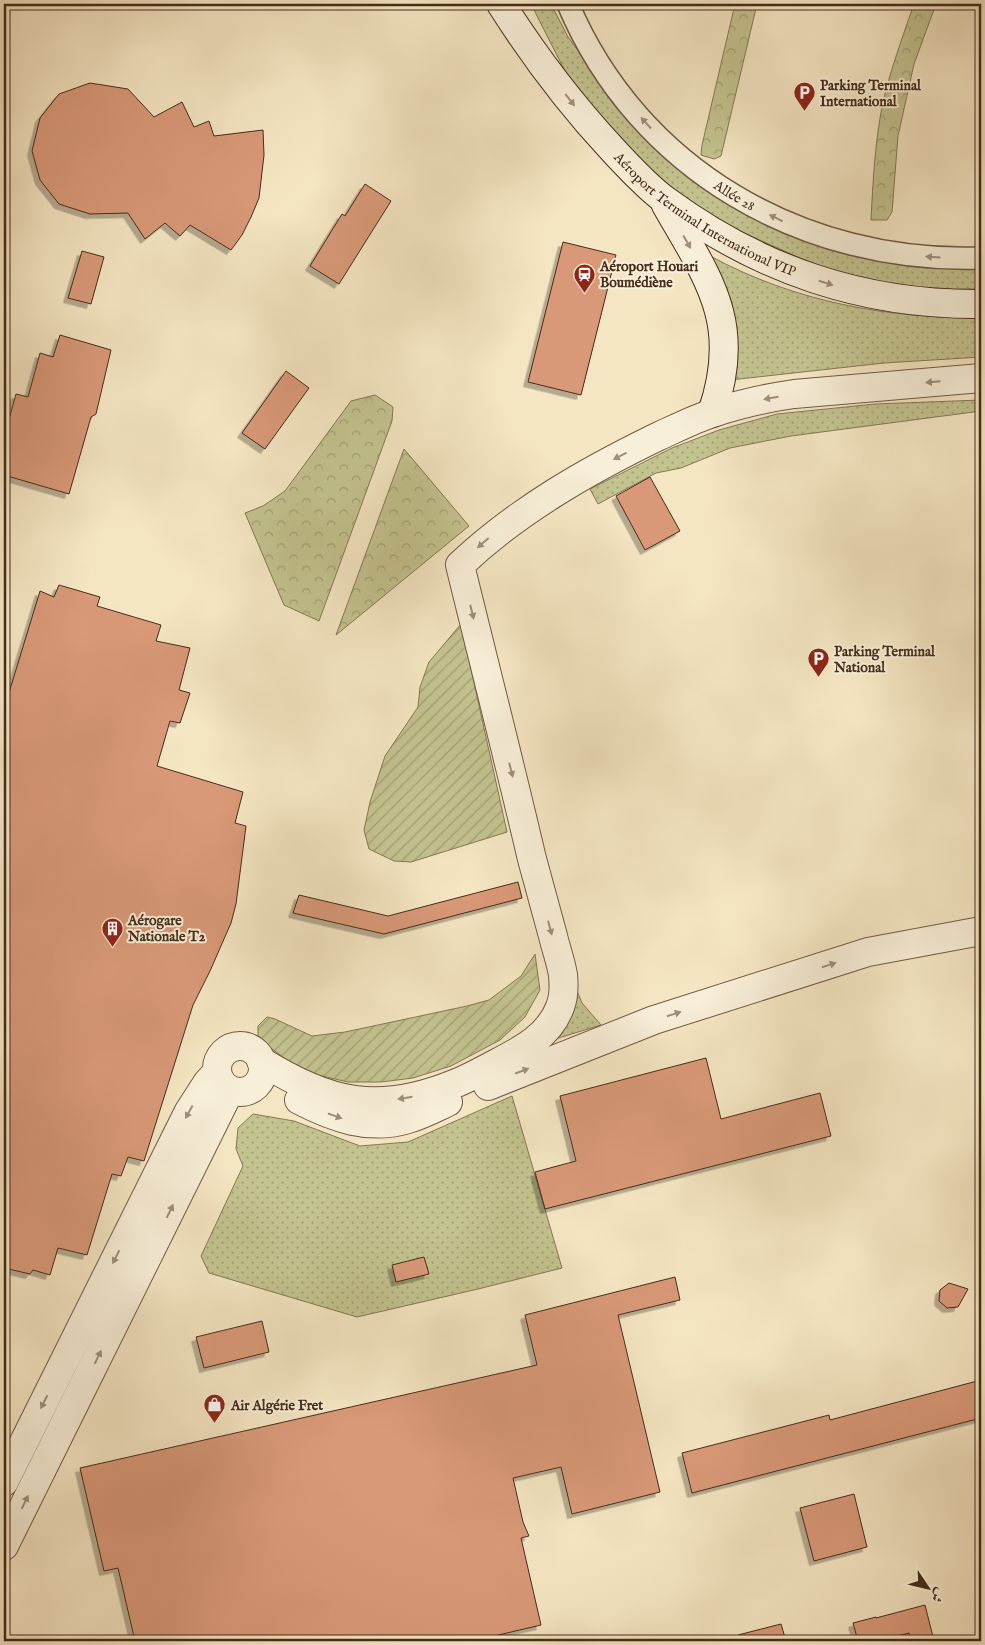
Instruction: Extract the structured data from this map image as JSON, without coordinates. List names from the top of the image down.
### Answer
{
  "streets": {
    "street": ["Allée 28", "Aéroport Terminal International VIP"]
  },
  "one_way": ["Allée 28", "Aéroport Terminal International VIP"],
  "places": {
    "parking": ["Parking Terminal International", "Parking Terminal National"],
    "station": ["Aéroport Houari Boumédiène"],
    "building": ["Aérogare Nationale T2"],
    "shop": ["Air Algérie Fret"]
  },
  "north": "bottom right"
}
